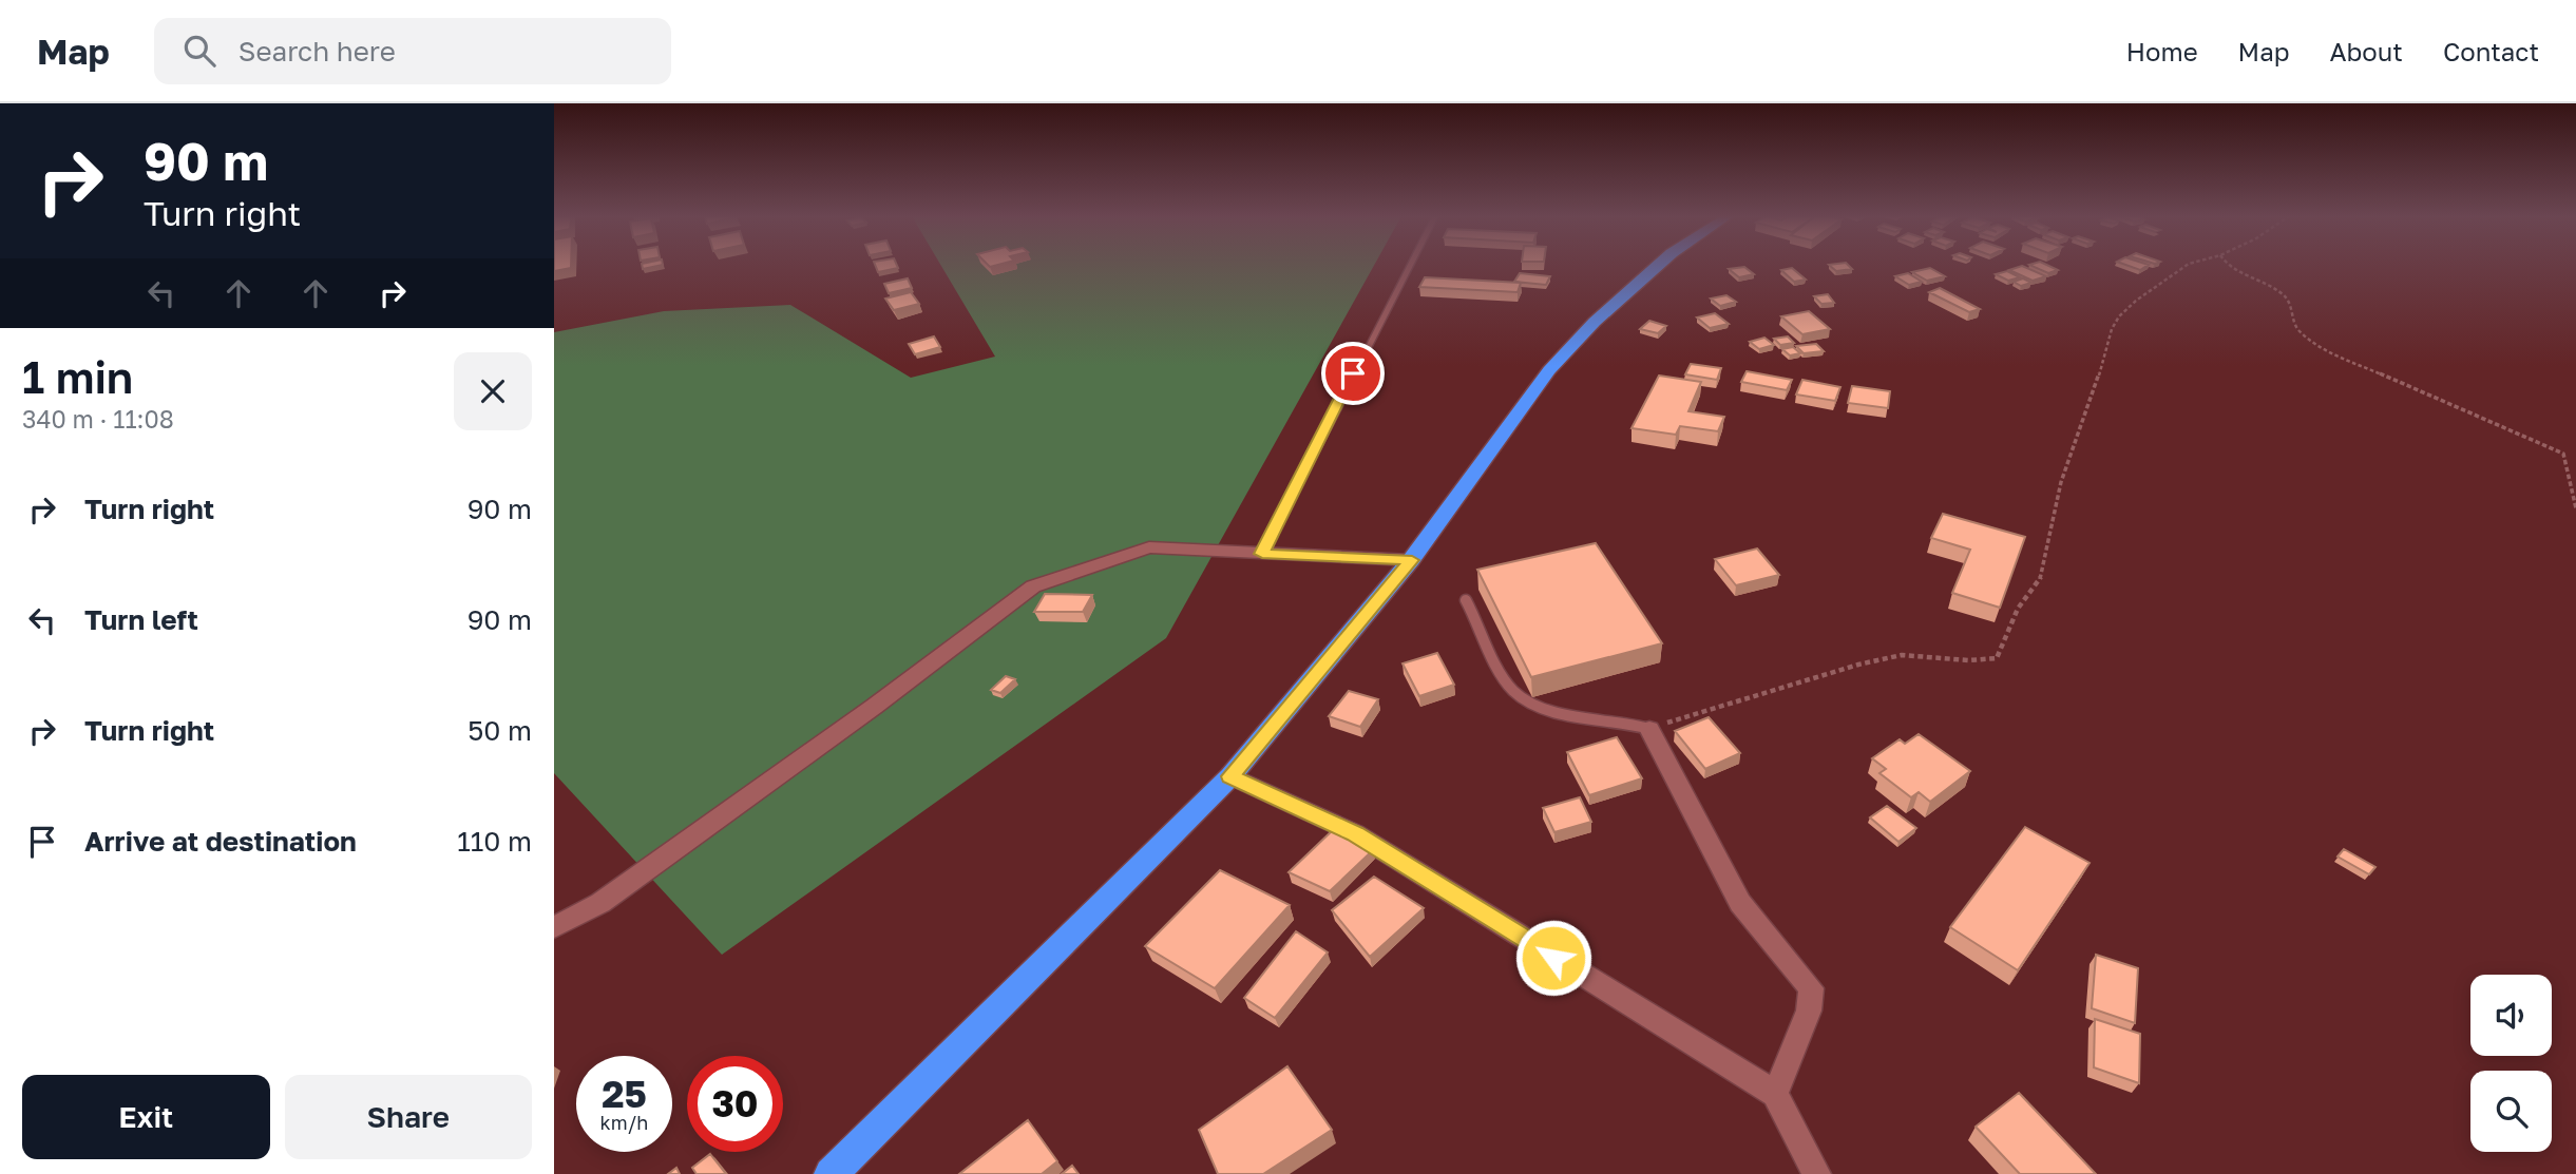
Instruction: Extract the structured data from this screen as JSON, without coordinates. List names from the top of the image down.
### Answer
{
  "page": {
    "header": "Map",
    "search": "Search here",
    "nav": [
      "Home",
      "Map",
      "About",
      "Contact"
    ],
    "turn": ["90 m", "Turn right"],
    "heading": ["1 min", "340 m · 11:08"],
    "list": [
      {
        "name": "Turn right",
        "value": "90 m"
      },
      {
        "name": "Turn left",
        "value": "90 m"
      },
      {
        "name": "Turn right",
        "value": "50 m"
      },
      {
        "name": "Arrive at destination",
        "value": "110 m"
      }
    ],
    "speed": "25 km/h",
    "limit": "30",
    "buttons": ["Exit", "Share"]
  }
}
